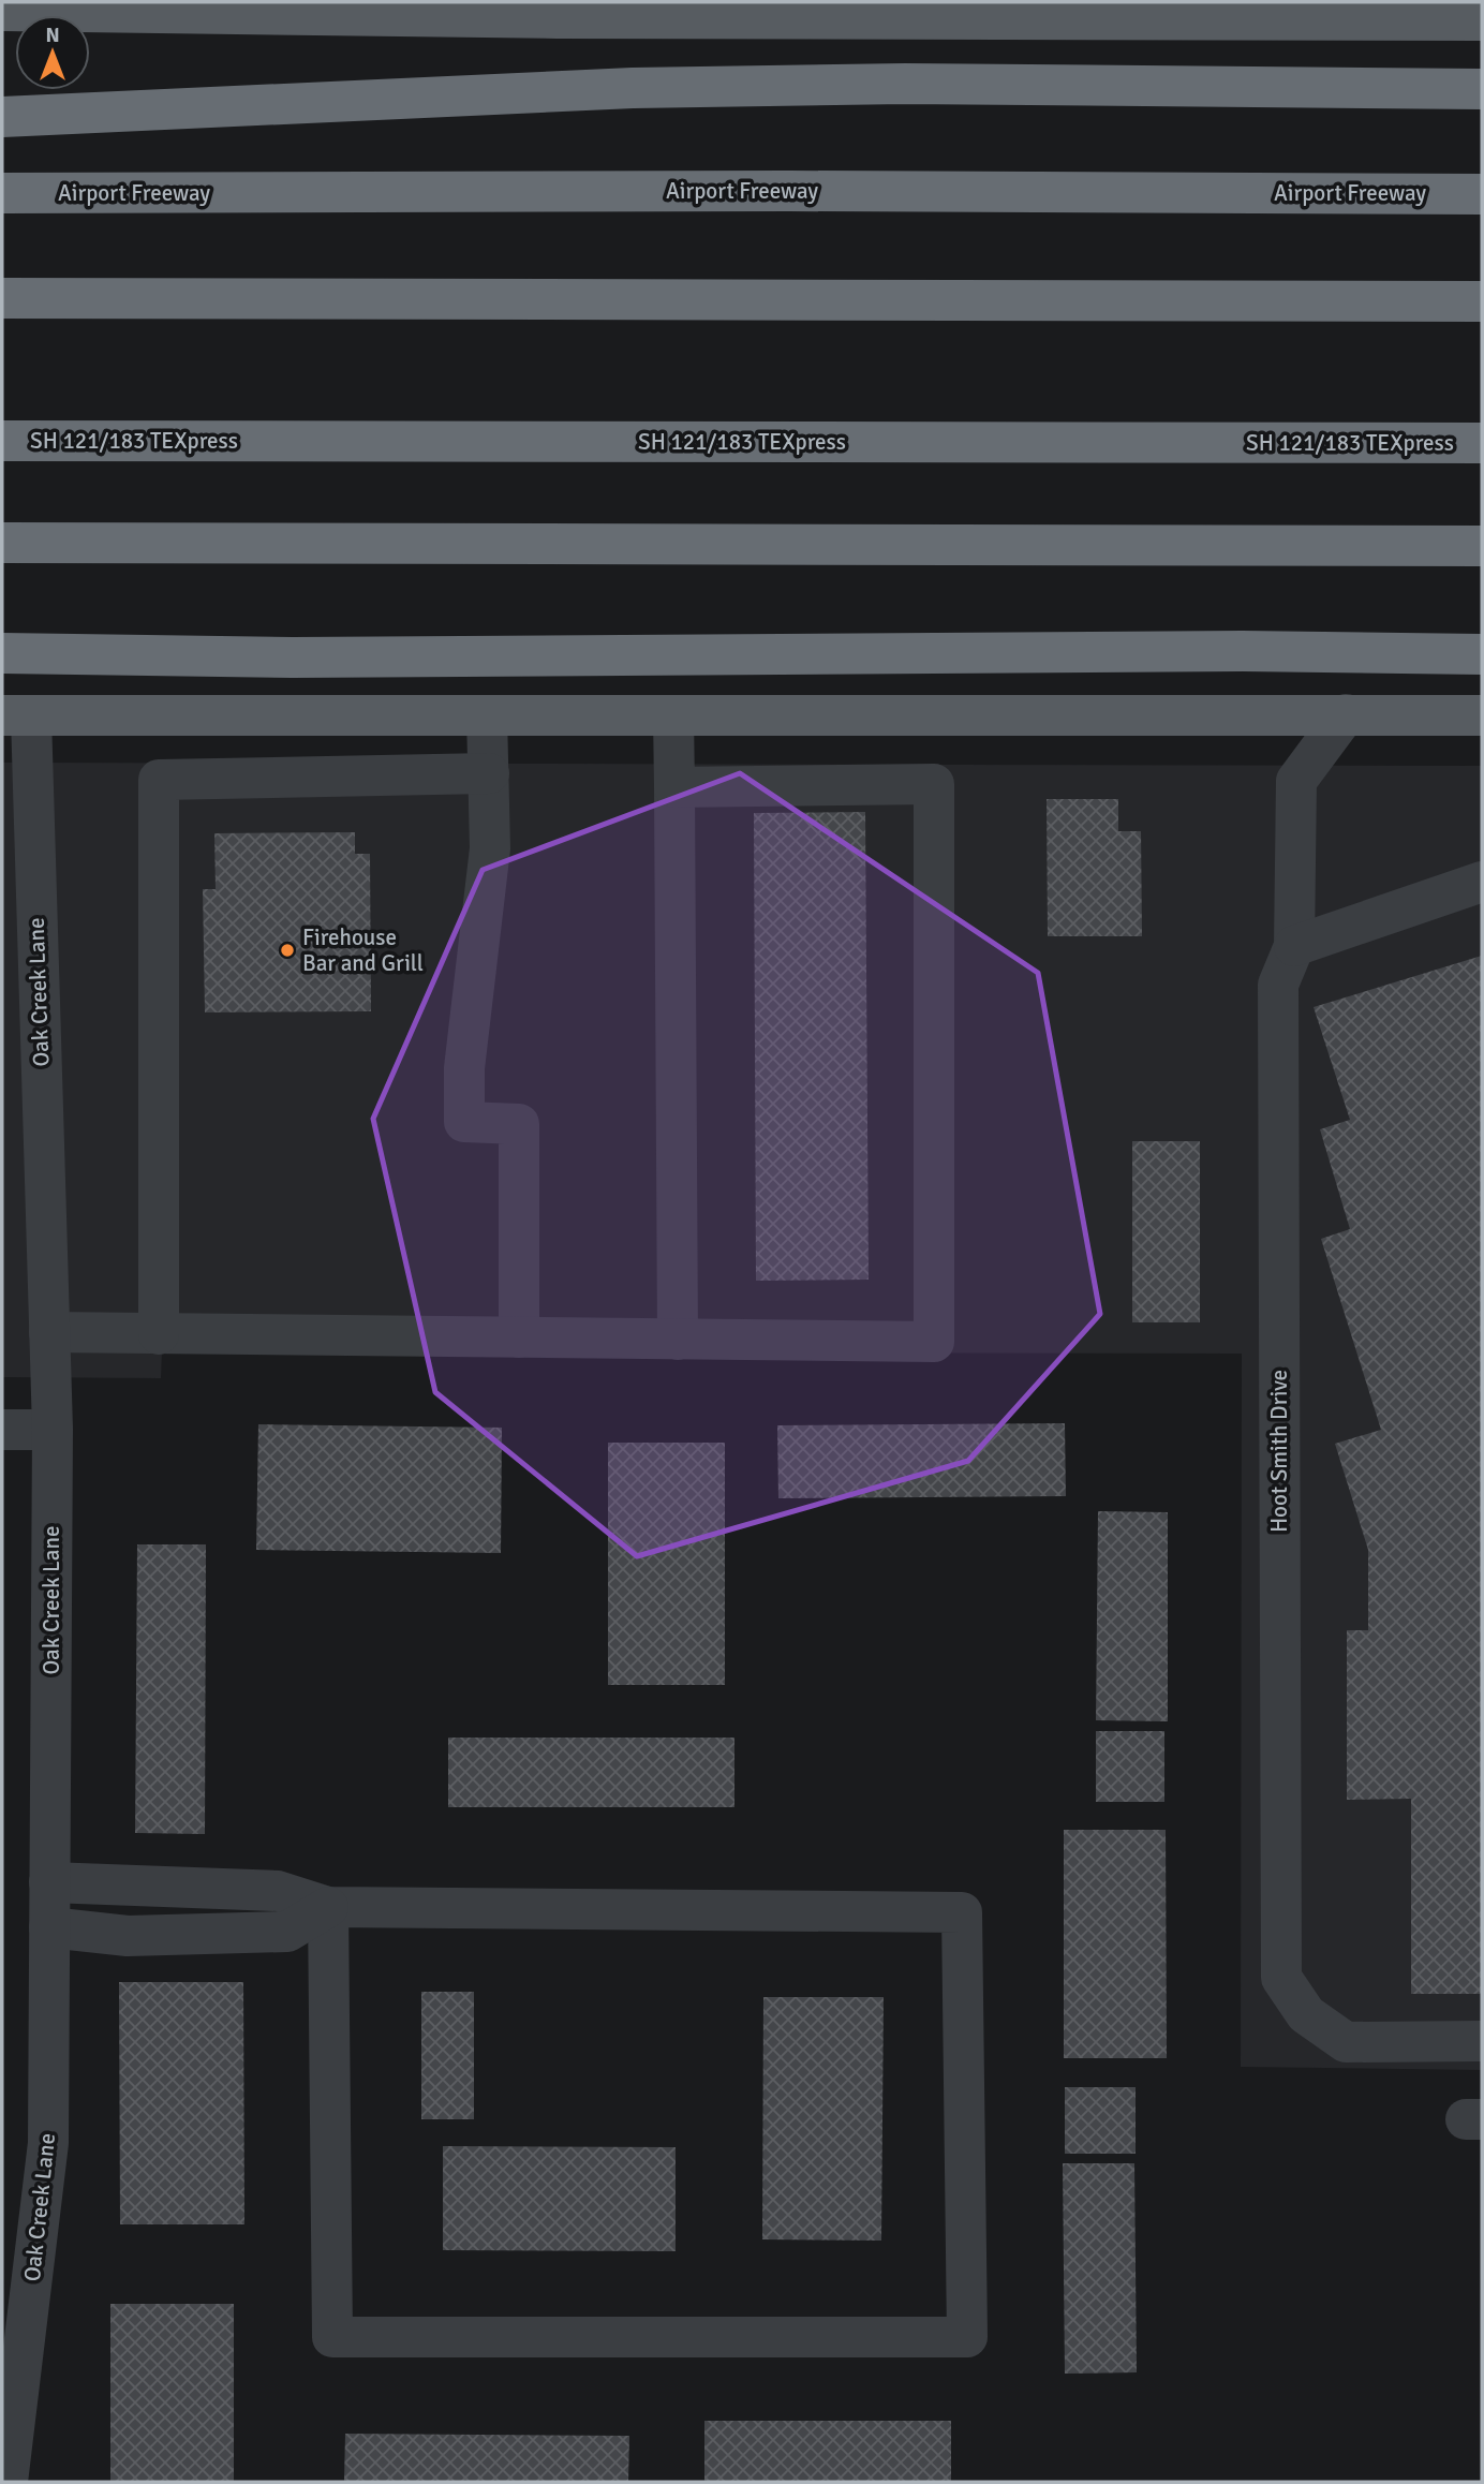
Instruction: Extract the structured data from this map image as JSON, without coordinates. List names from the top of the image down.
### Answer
{
  "streets": {
    "highway": ["Airport Freeway", "SH 121/183 TEXpress"],
    "street": ["Oak Creek Lane", "Hoot Smith Drive"]
  },
  "places": ["Firehouse Bar and Grill"],
  "north": "top"
}
